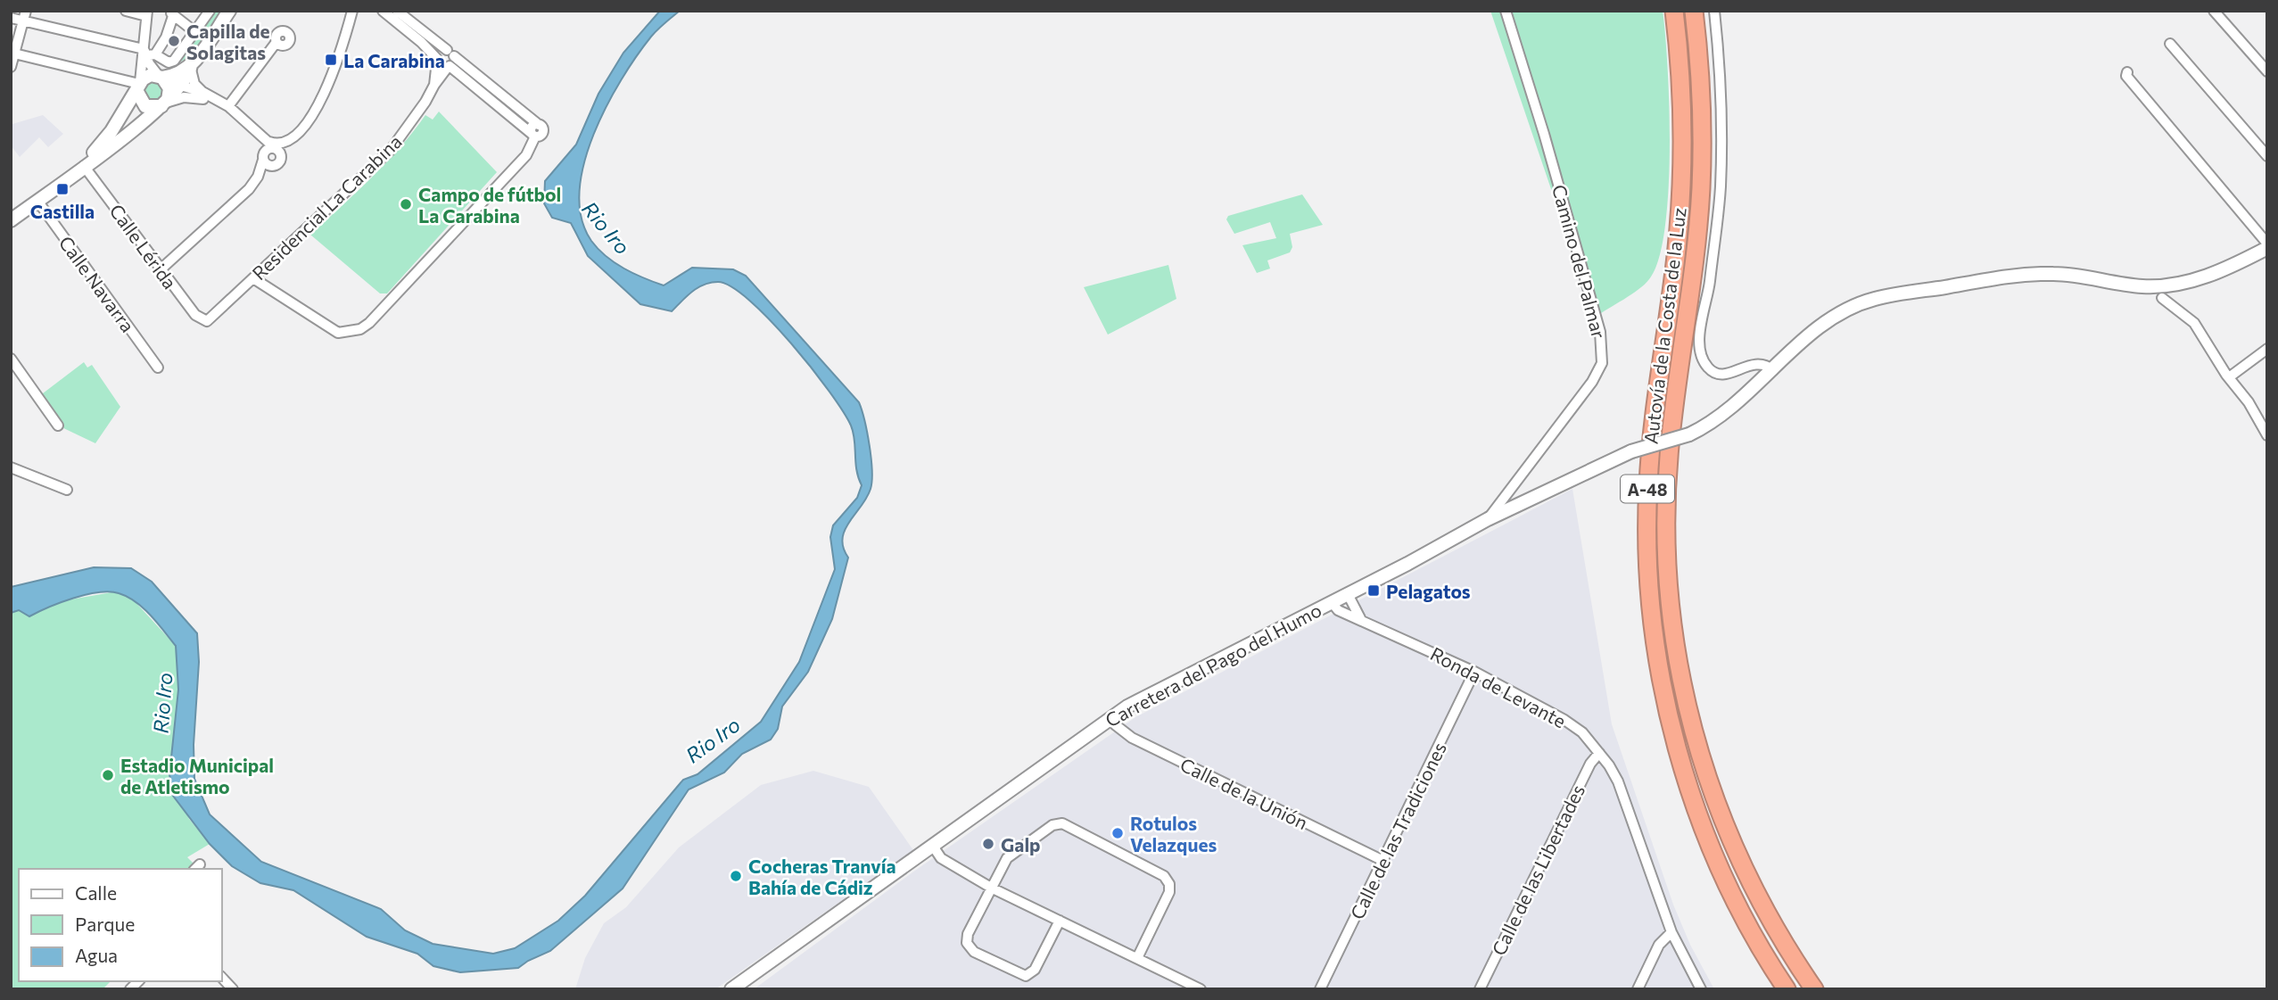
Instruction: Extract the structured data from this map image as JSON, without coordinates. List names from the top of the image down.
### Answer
{
  "streets": {
    "highway": ["Autovía de la Costa de la Luz", "A-48"],
    "street": [
      "Residencial La Carabina",
      "Calle Lérida",
      "Camino del Palmar",
      "Calle Navarra",
      "Carretera del Pago del Humo",
      "Ronda de Levante",
      "Calle de la Unión",
      "Calle de las Tradiciones",
      "Calle de las Libertades"
    ]
  },
  "crossings": [
    ["Residencial La Carabina", "Calle Lérida"],
    ["Camino del Palmar", "Carretera del Pago del Humo"],
    ["Carretera del Pago del Humo", "Ronda de Levante"],
    ["Carretera del Pago del Humo", "Calle de la Unión"],
    ["Ronda de Levante", "Calle de las Tradiciones"],
    ["Ronda de Levante", "Calle de las Libertades"],
    ["Calle de la Unión", "Calle de las Tradiciones"]
  ],
  "water": ["Rio Iro"],
  "places": {
    "other": [
      "Capilla de Solagitas",
      "Campo de fútbol La Carabina",
      "Estadio Municipal de Atletismo",
      "Rotulos Velazques",
      "Galp",
      "Cocheras Tranvía Bahía de Cádiz"
    ],
    "transit": ["La Carabina", "Castilla", "Pelagatos"]
  },
  "legend": ["Calle", "Parque", "Agua"]
}
